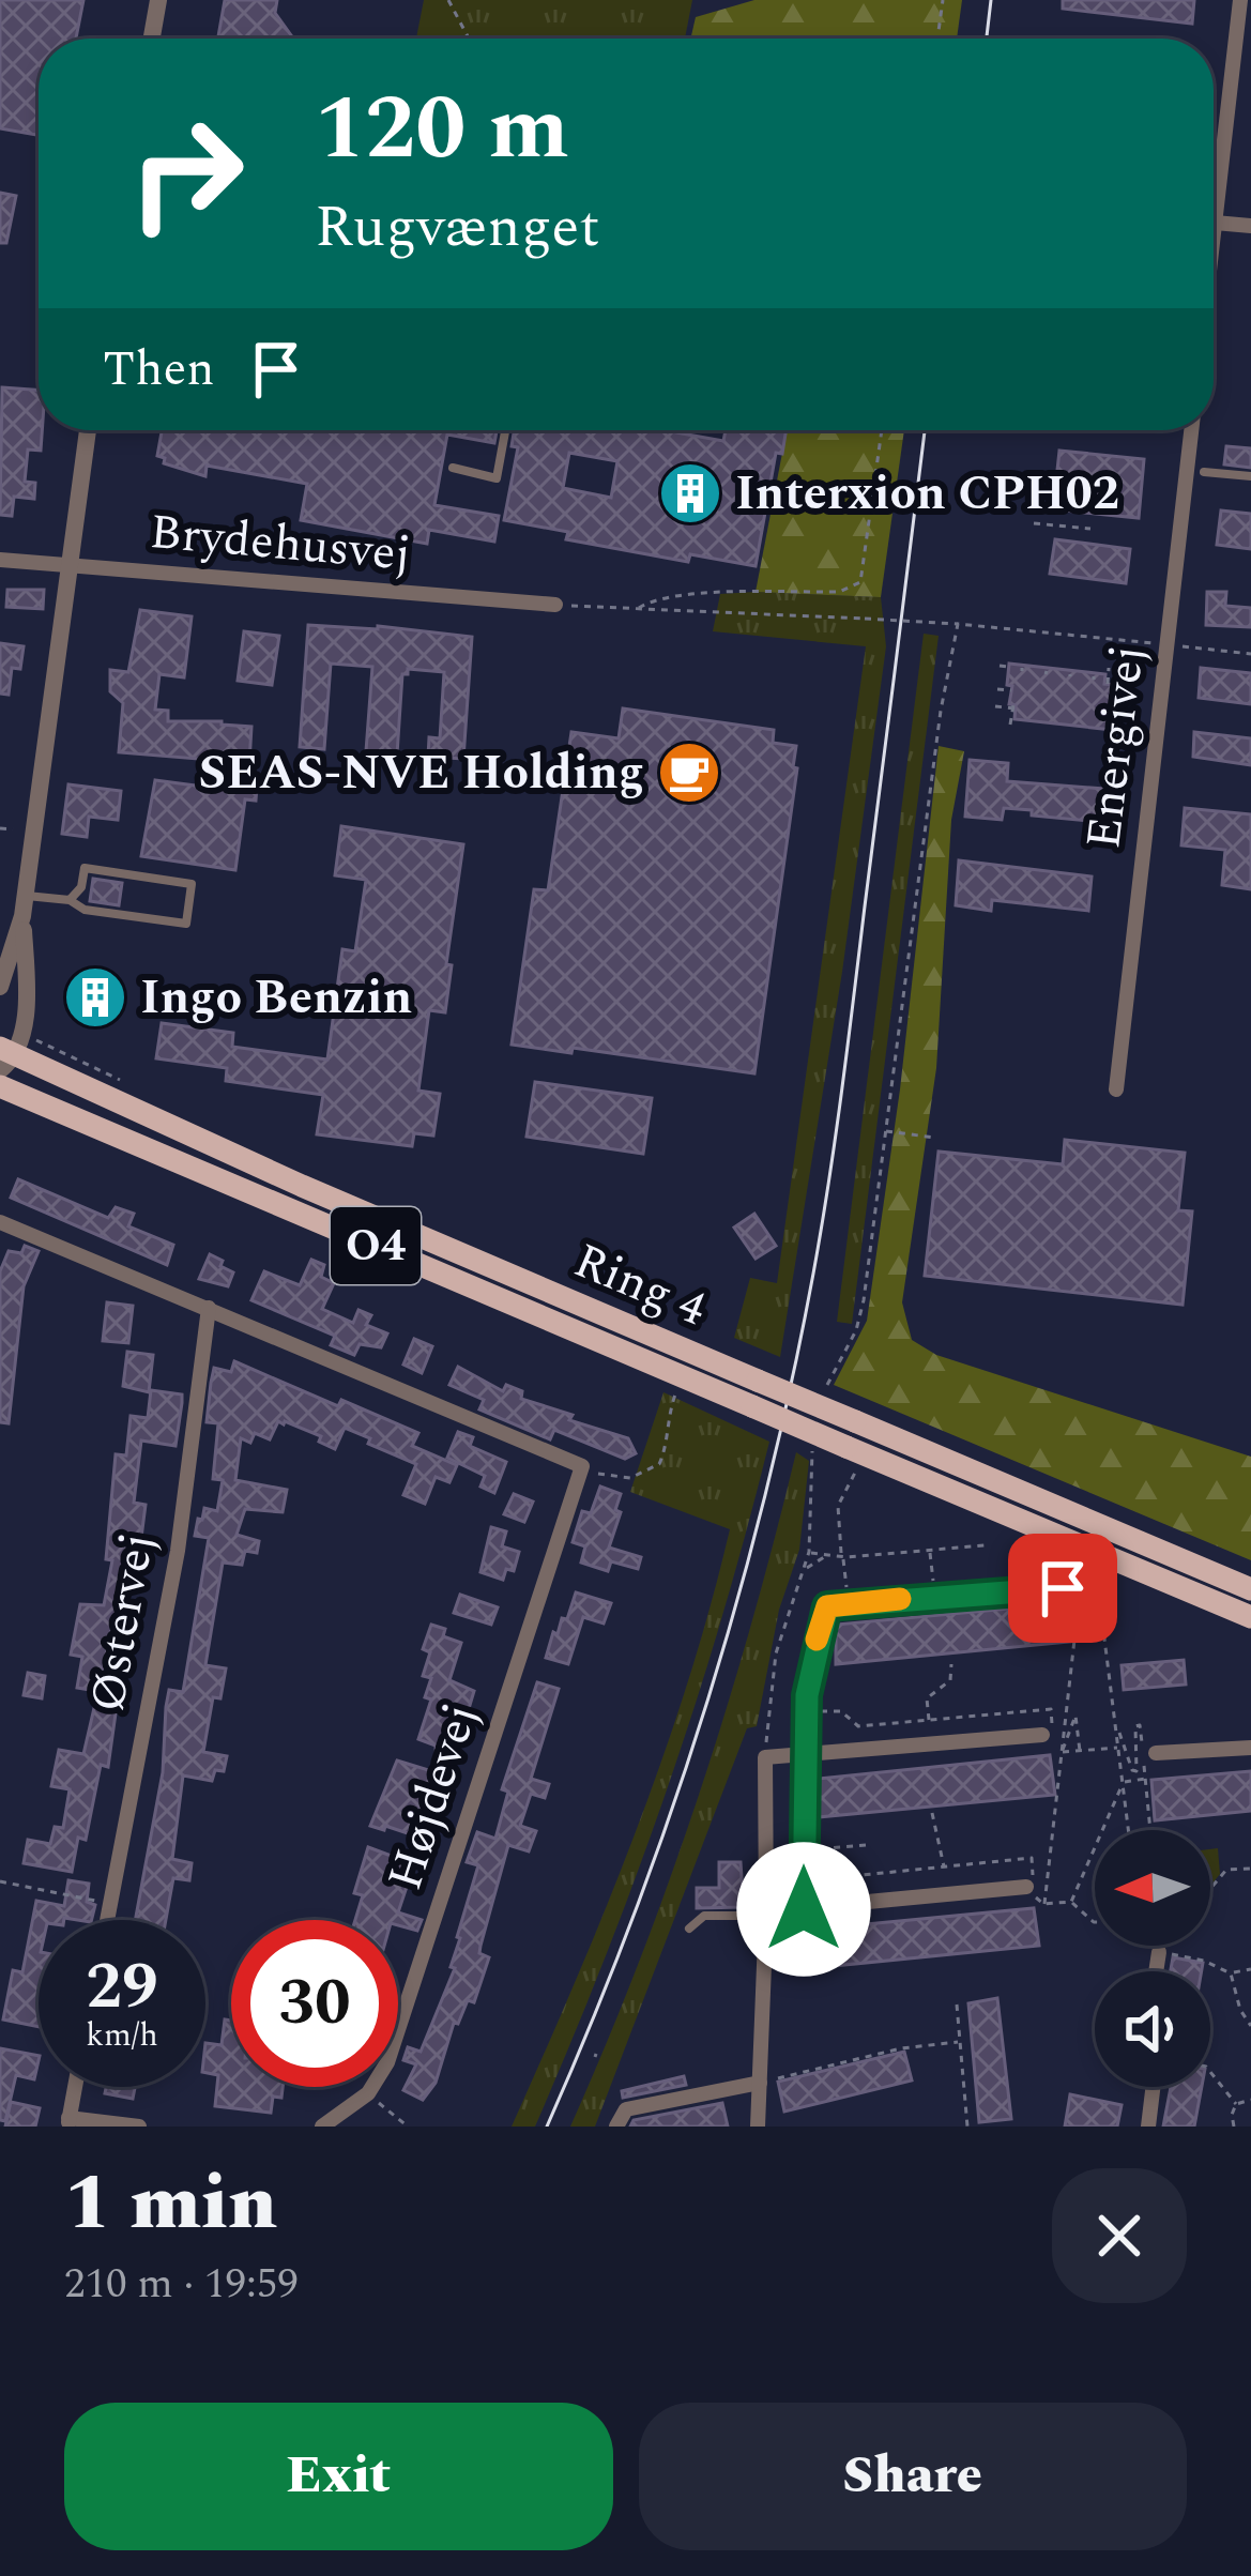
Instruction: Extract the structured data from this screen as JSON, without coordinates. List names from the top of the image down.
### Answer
{
  "streets": {
    "main road": ["O4", "Ring 4"],
    "street": [
      "Brydehusvej",
      "Energivej",
      "Østervej",
      "Højdevej"
    ]
  },
  "places": {
    "building": ["Interxion CPH02", "Ingo Benzin"],
    "cafe": ["SEAS-NVE Holding"]
  },
  "north": "left",
  "page": {
    "turn": ["120 m", "Rugvænget"],
    "then": "Then",
    "speed": "29 km/h",
    "limit": "30",
    "heading": ["1 min", "210 m · 19:59"],
    "buttons": ["Exit", "Share"]
  }
}
